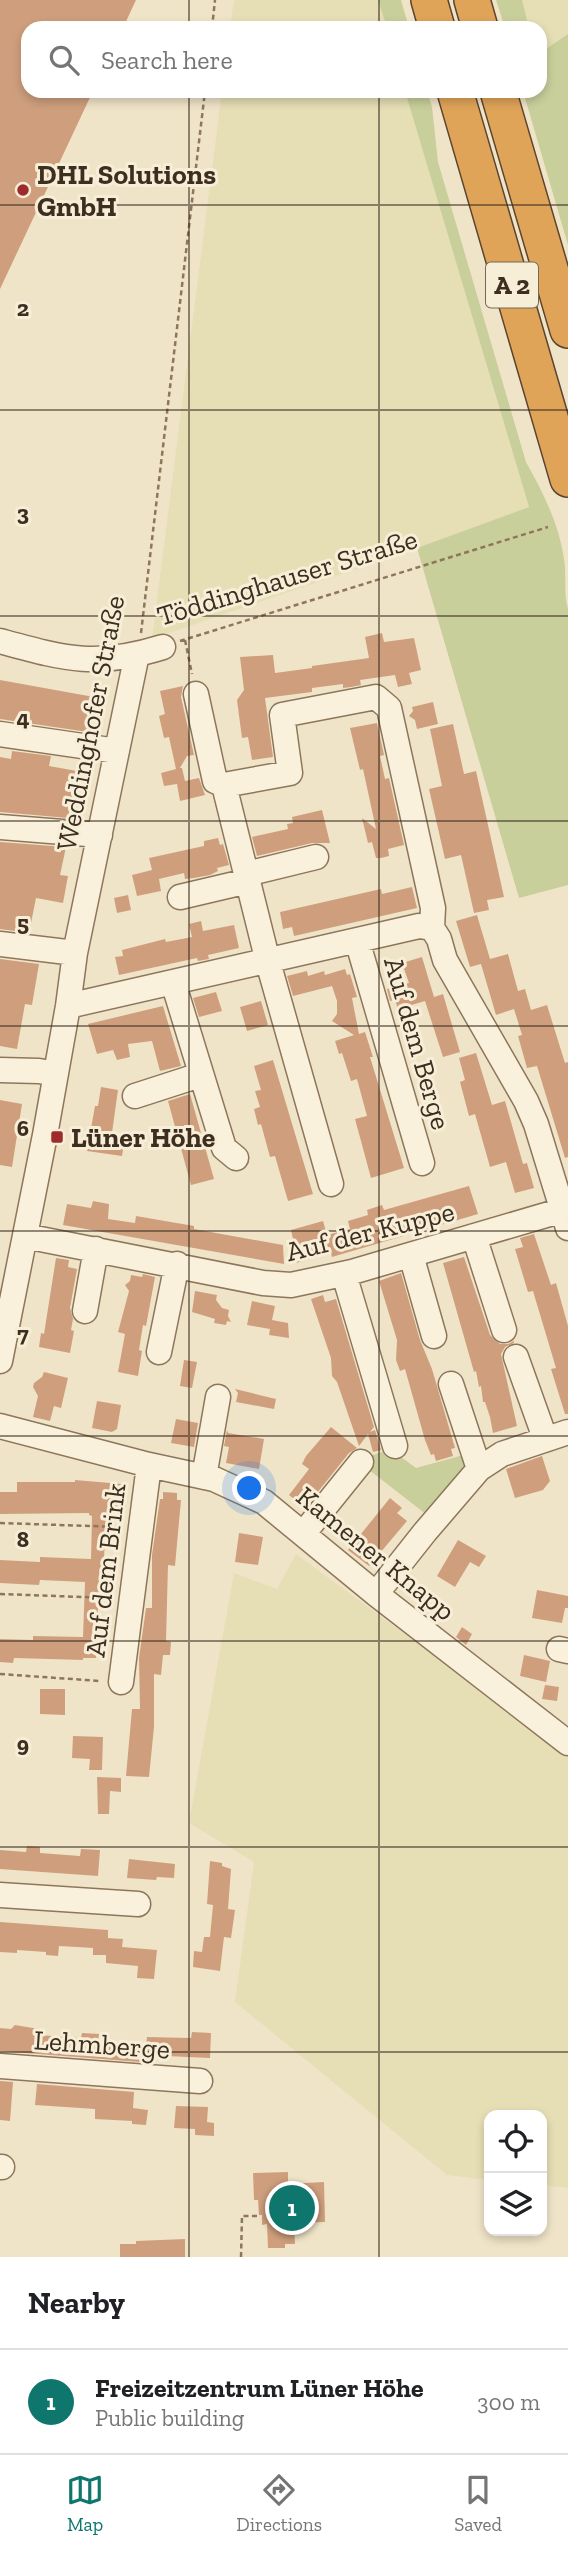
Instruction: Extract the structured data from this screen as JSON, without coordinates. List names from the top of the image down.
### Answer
{
  "streets": {
    "highway": ["A 2"],
    "street": [
      "Töddinghauser Straße",
      "Weddinghofer Straße",
      "Auf dem Berge",
      "Auf der Kuppe",
      "Kamener Knapp",
      "Auf dem Brink",
      "Lehmberge"
    ]
  },
  "crossings": [
    ["Töddinghauser Straße", "Weddinghofer Straße"],
    ["Weddinghofer Straße", "Auf dem Berge"],
    ["Weddinghofer Straße", "Auf der Kuppe"],
    ["Auf dem Berge", "Auf der Kuppe"],
    ["Kamener Knapp", "Auf dem Brink"]
  ],
  "places": {
    "other": ["DHL Solutions GmbH"],
    "transit": ["Lüner Höhe"]
  },
  "page": {
    "search": "Search here",
    "pins": "1",
    "heading": "Nearby",
    "list": [
      {
        "mark": "1",
        "name": "Freizeitzentrum Lüner Höhe",
        "note": "Public building",
        "value": "300 m"
      }
    ],
    "nav": ["Map", "Directions", "Saved"]
  },
  "grid": {
    "rows": [
      "2",
      "3",
      "4",
      "5",
      "6",
      "7",
      "8",
      "9"
    ]
  }
}
